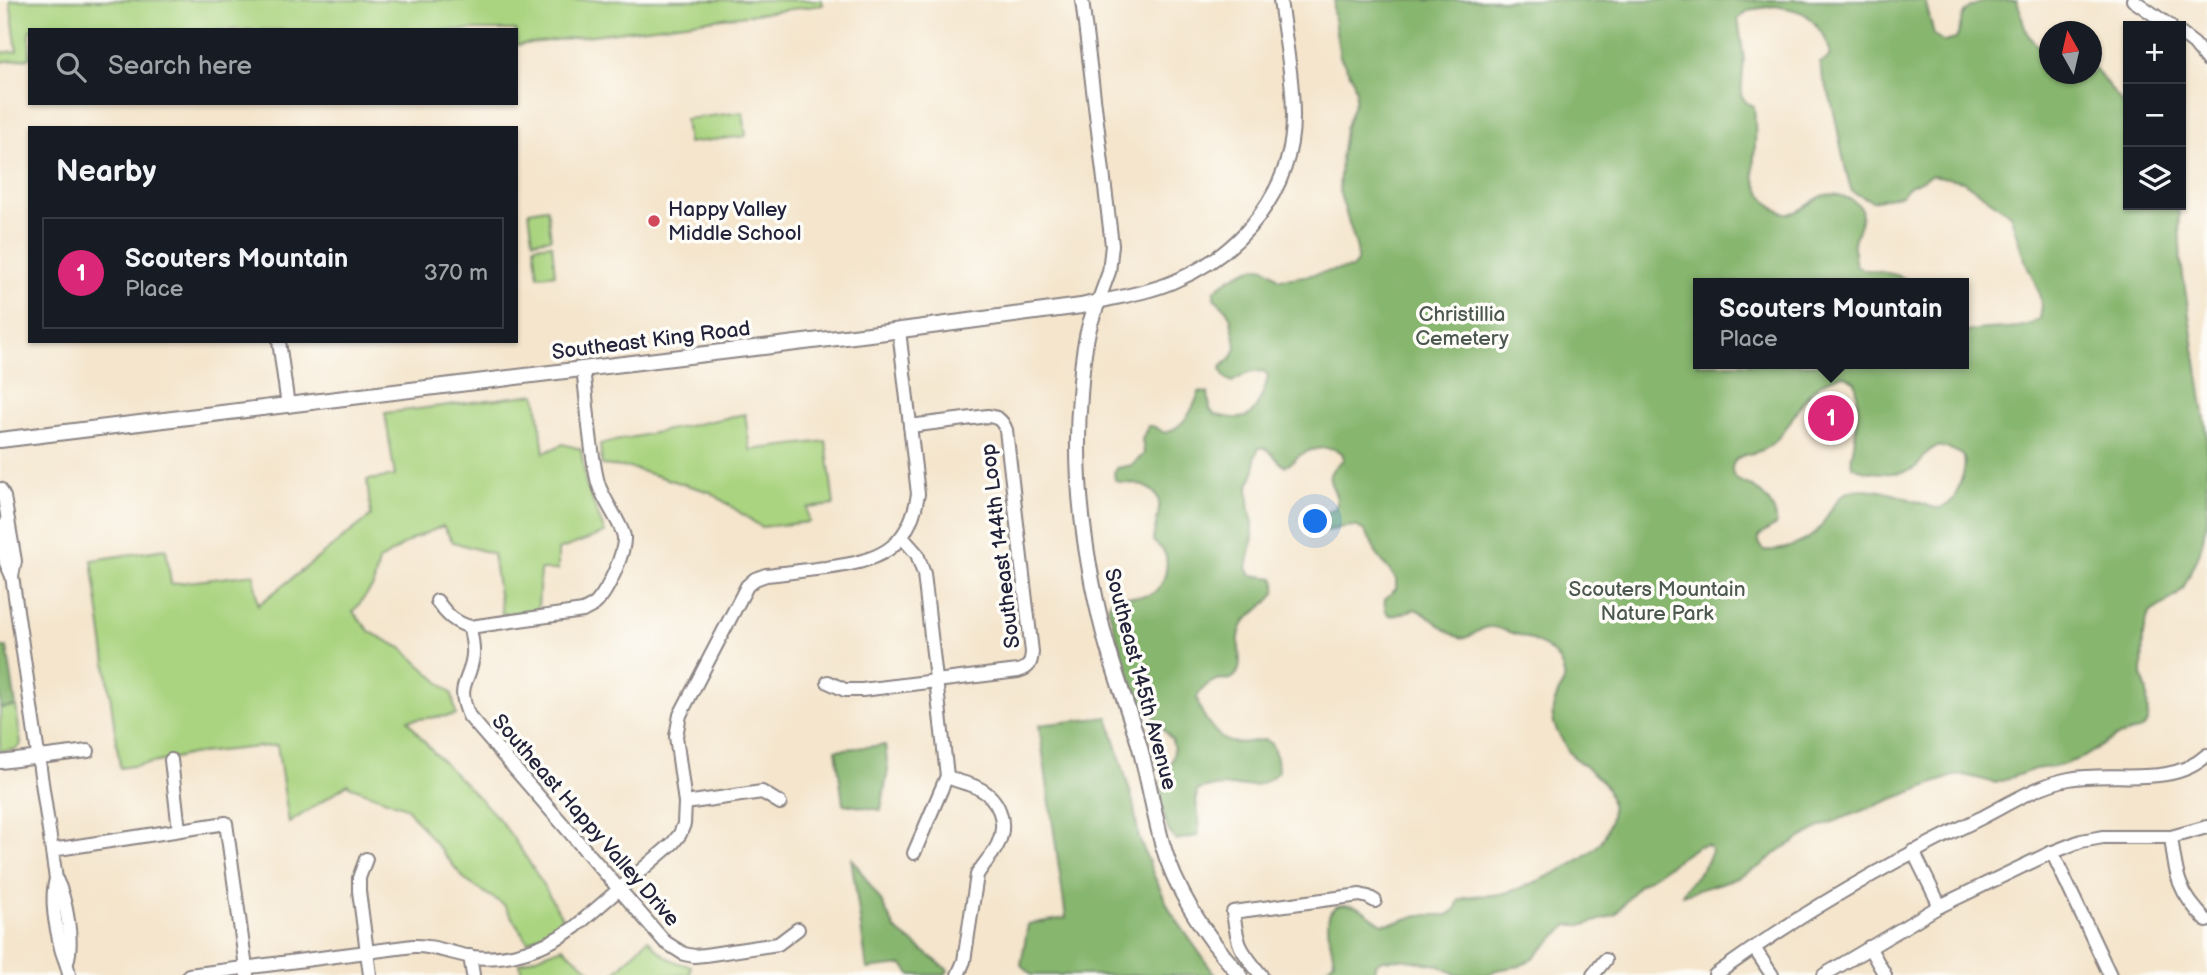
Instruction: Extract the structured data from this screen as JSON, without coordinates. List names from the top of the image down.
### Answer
{
  "streets": {
    "main road": ["Southeast King Road", "Southeast 145th Avenue"],
    "street": ["Southeast 144th Loop", "Southeast Happy Valley Drive"]
  },
  "crossings": [
    ["Southeast King Road", "Southeast 145th Avenue"]
  ],
  "parks": ["Christillia Cemetery", "Scouters Mountain Nature Park"],
  "places": ["Happy Valley Middle School"],
  "north": "top",
  "page": {
    "map_buttons": ["+", "−"],
    "search": "Search here",
    "heading": "Nearby",
    "list": [
      {
        "mark": "1",
        "name": "Scouters Mountain",
        "note": "Place",
        "value": "370 m"
      }
    ],
    "popup": ["Scouters Mountain", "Place"],
    "pins": "1"
  }
}
